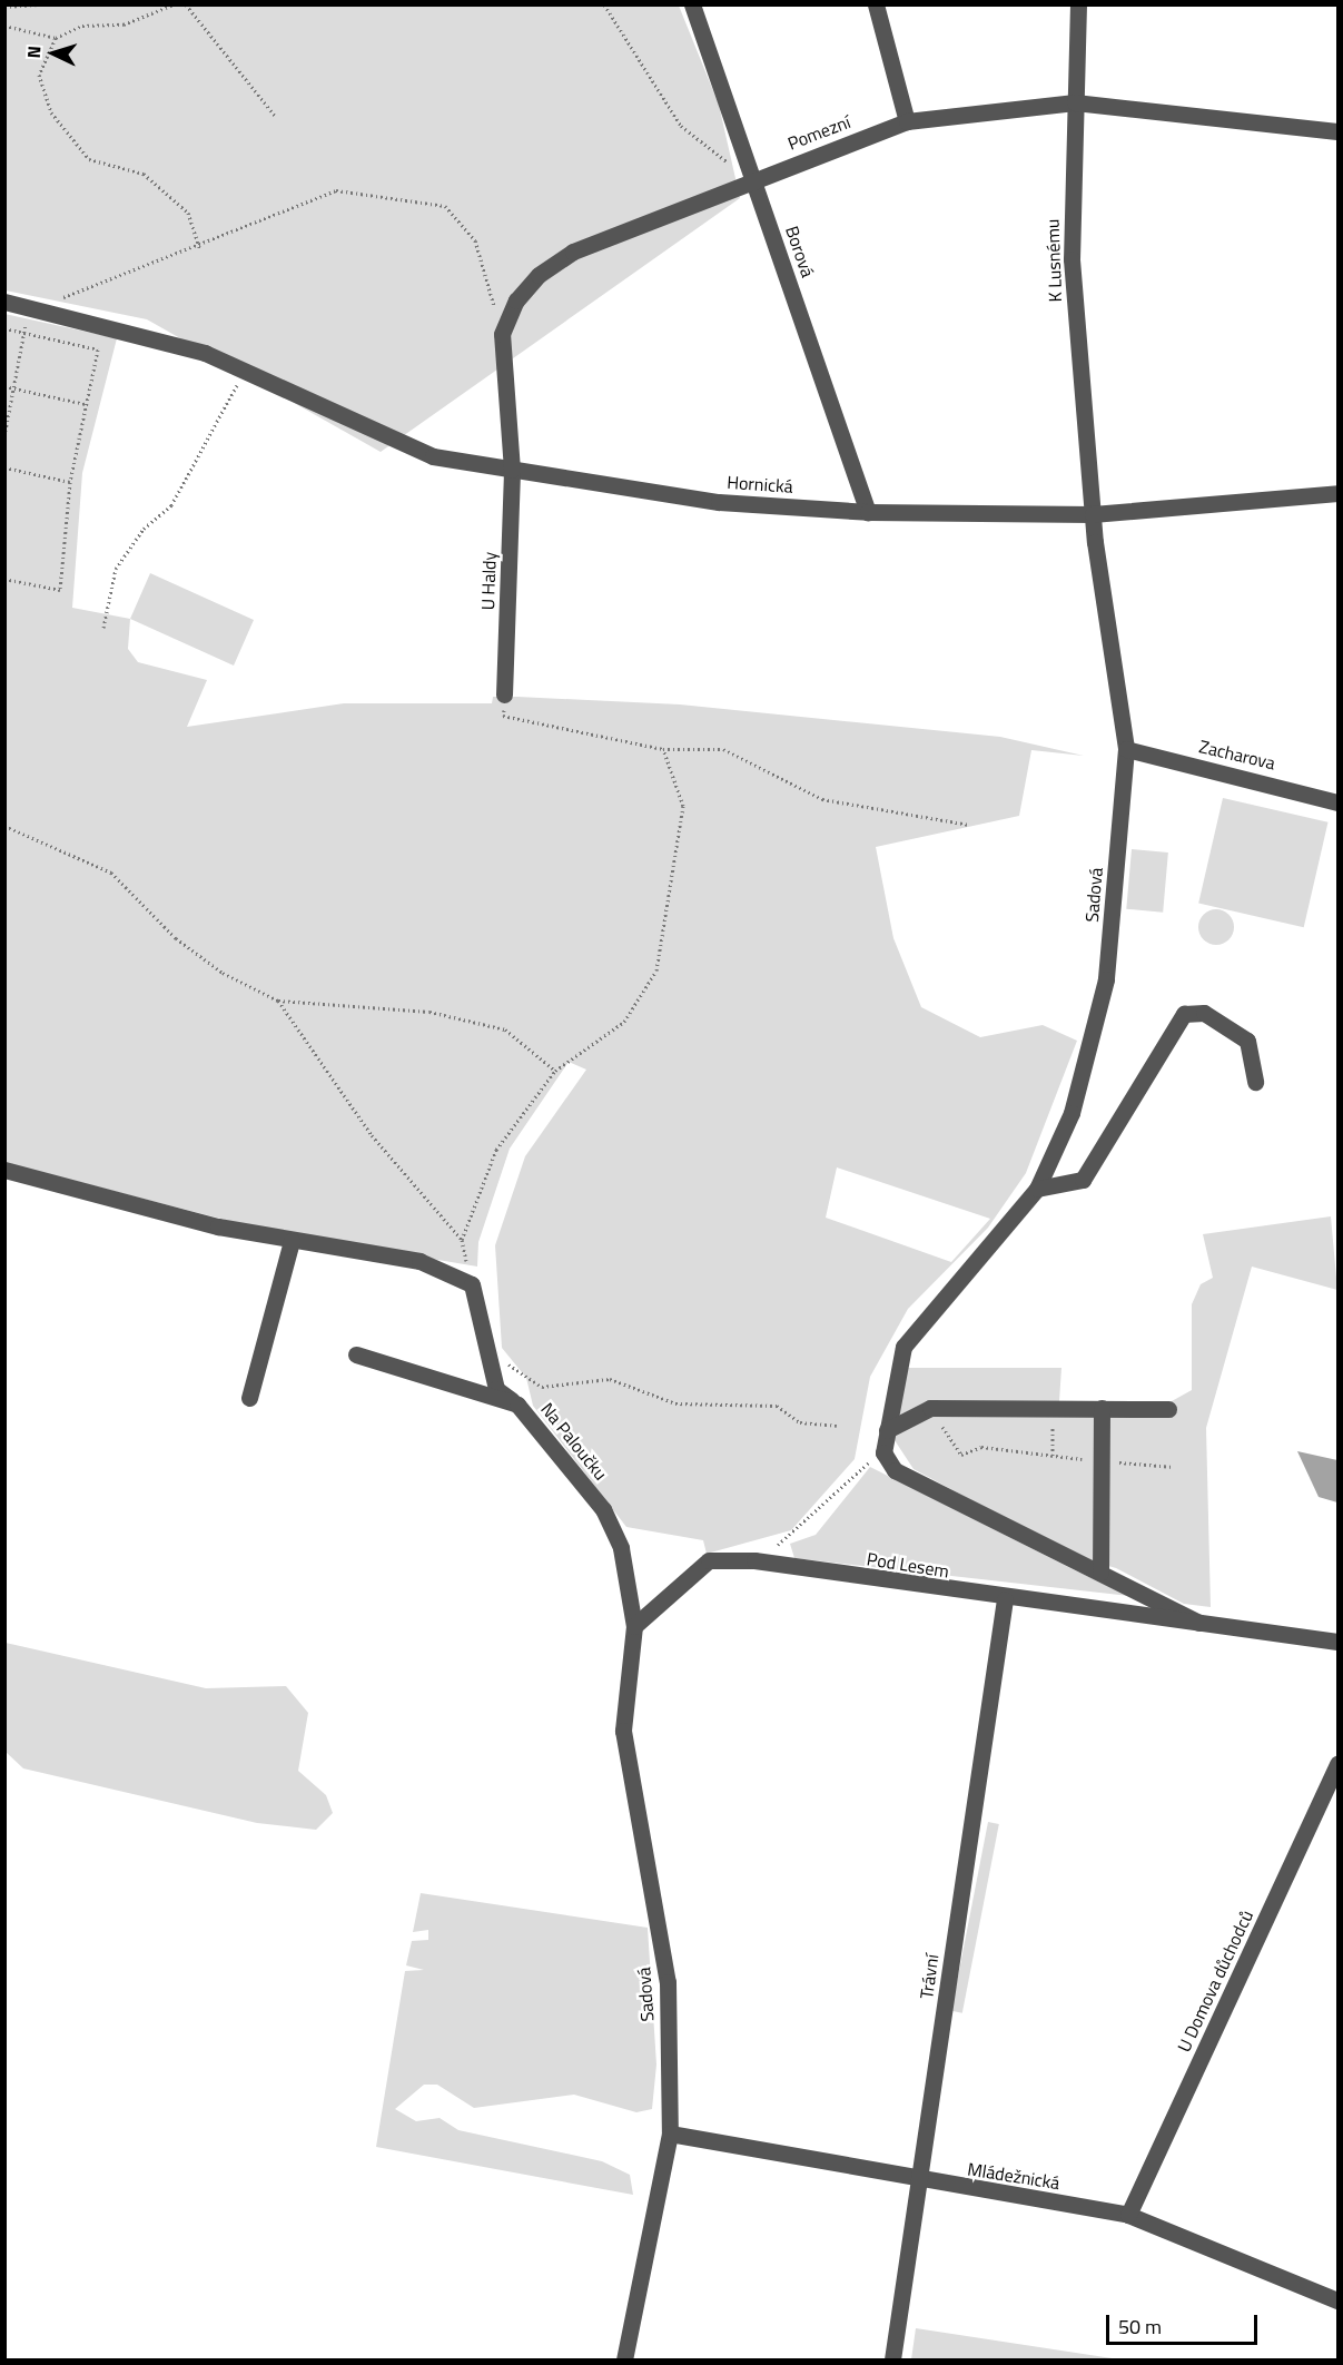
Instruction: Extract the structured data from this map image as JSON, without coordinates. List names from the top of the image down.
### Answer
{
  "streets": {
    "street": [
      "Pomezní",
      "Borová",
      "K Lusnému",
      "Hornická",
      "U Haldy",
      "Zacharova",
      "Sadová",
      "Na Paloučku",
      "Pod Lesem",
      "Trávní",
      "U Domova důchodců",
      "Mládežnická"
    ]
  },
  "crossings": [
    ["Pomezní", "Borová"],
    ["Pomezní", "K Lusnému"],
    ["Pomezní", "Hornická"],
    ["Pomezní", "U Haldy"],
    ["Borová", "Hornická"],
    ["K Lusnému", "Hornická"],
    ["K Lusnému", "Sadová"],
    ["Hornická", "U Haldy"],
    ["Hornická", "Sadová"],
    ["Zacharova", "Sadová"],
    ["Sadová", "Na Paloučku"],
    ["Sadová", "Pod Lesem"],
    ["Sadová", "Mládežnická"],
    ["Na Paloučku", "Pod Lesem"],
    ["Pod Lesem", "Trávní"],
    ["Trávní", "Mládežnická"],
    ["U Domova důchodců", "Mládežnická"]
  ],
  "scale_bar": "50 m",
  "north": "left"
}
